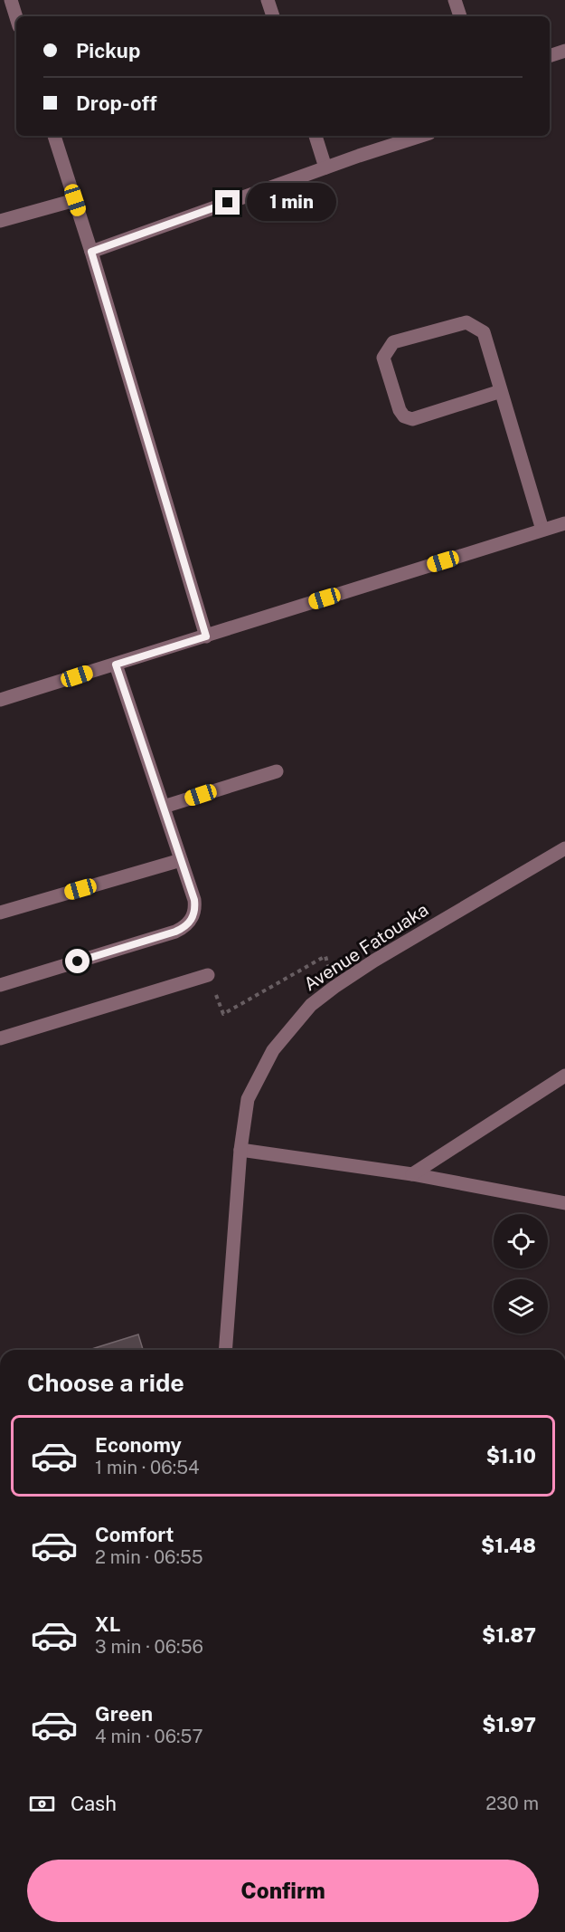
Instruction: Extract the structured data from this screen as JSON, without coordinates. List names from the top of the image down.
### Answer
{
  "streets": {
    "street": ["Avenue Fatouaka"]
  },
  "page": {
    "banner": ["Pickup", "Drop-off"],
    "bubble": "1 min",
    "heading": "Choose a ride",
    "list": [
      {
        "name": "Economy",
        "note": "1 min · 06:54",
        "value": "$1.10"
      },
      {
        "name": "Comfort",
        "note": "2 min · 06:55",
        "value": "$1.48"
      },
      {
        "name": "XL",
        "note": "3 min · 06:56",
        "value": "$1.87"
      },
      {
        "name": "Green",
        "note": "4 min · 06:57",
        "value": "$1.97"
      }
    ],
    "pay": ["Cash", "230 m"],
    "buttons": "Confirm"
  }
}
